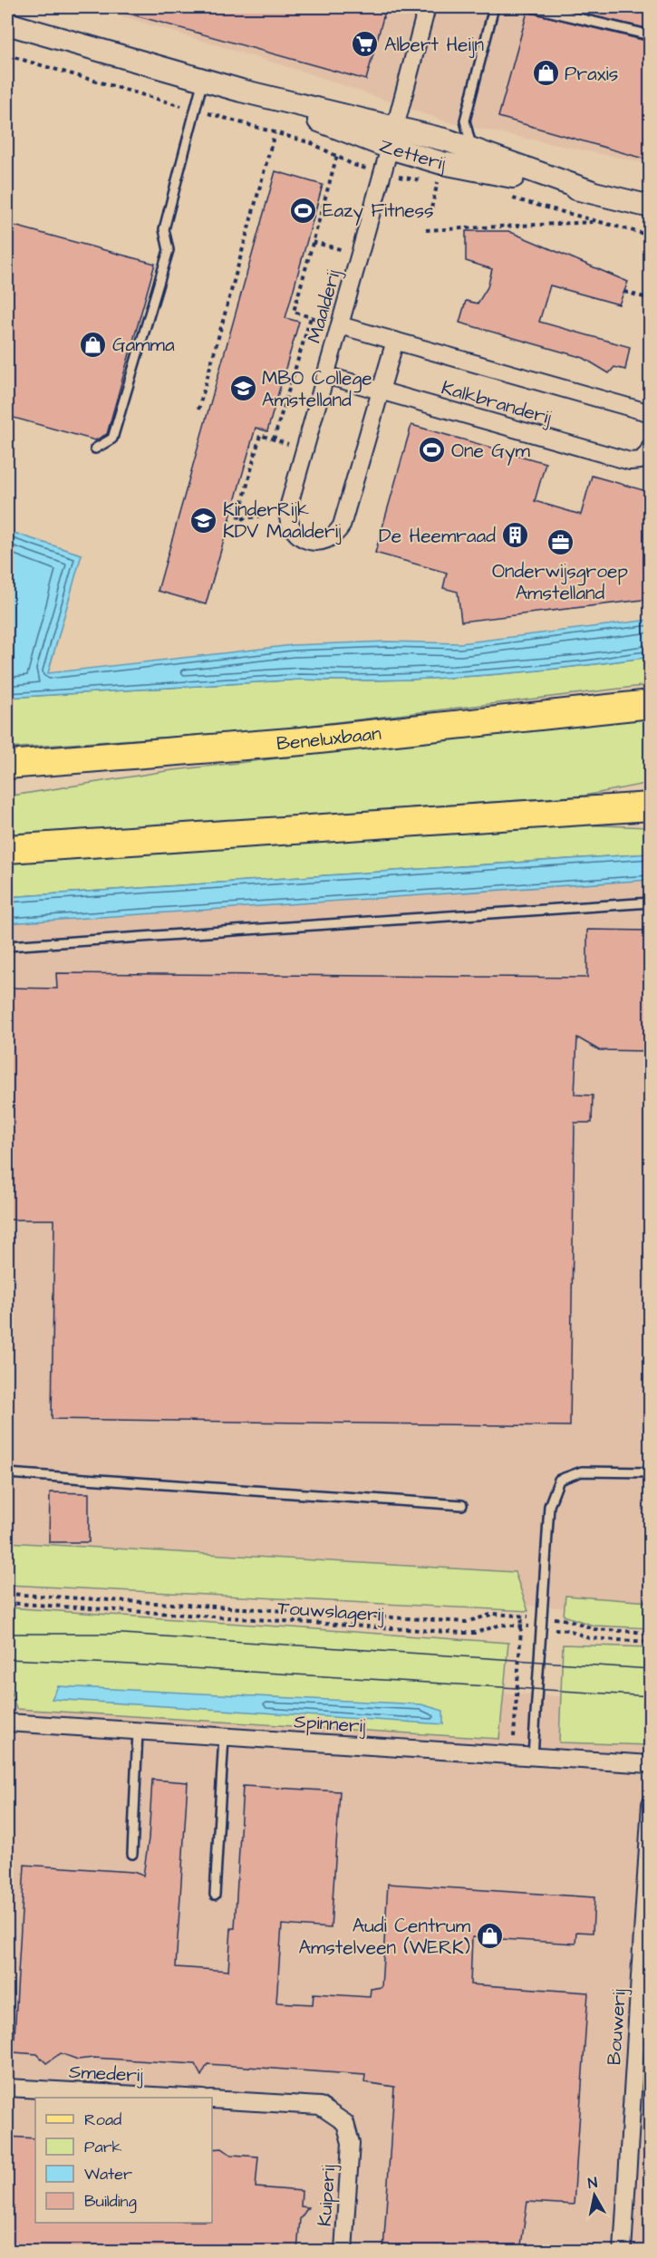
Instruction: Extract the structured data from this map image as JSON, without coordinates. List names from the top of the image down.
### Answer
{
  "streets": {
    "main road": ["Beneluxbaan"],
    "street": [
      "Zetterij",
      "Maalderij",
      "Kalkbranderij",
      "Spinnerij",
      "Bouwerij",
      "Smederij",
      "Kuiperij"
    ],
    "path": ["Touwslagerij"]
  },
  "crossings": [
    ["Zetterij", "Maalderij"],
    ["Maalderij", "Kalkbranderij"]
  ],
  "places": {
    "supermarket": ["Albert Heijn"],
    "shop": ["Praxis", "Gamma", "Audi Centrum Amstelveen (WERK)"],
    "sports": ["Eazy Fitness", "One Gym"],
    "school or university": ["MBO College Amstelland", "KinderRijk KDV Maalderij"],
    "building": ["De Heemraad"],
    "office": ["Onderwijsgroep Amstelland"]
  },
  "legend": [
    "Road",
    "Park",
    "Water",
    "Building"
  ],
  "north": "top"
}
